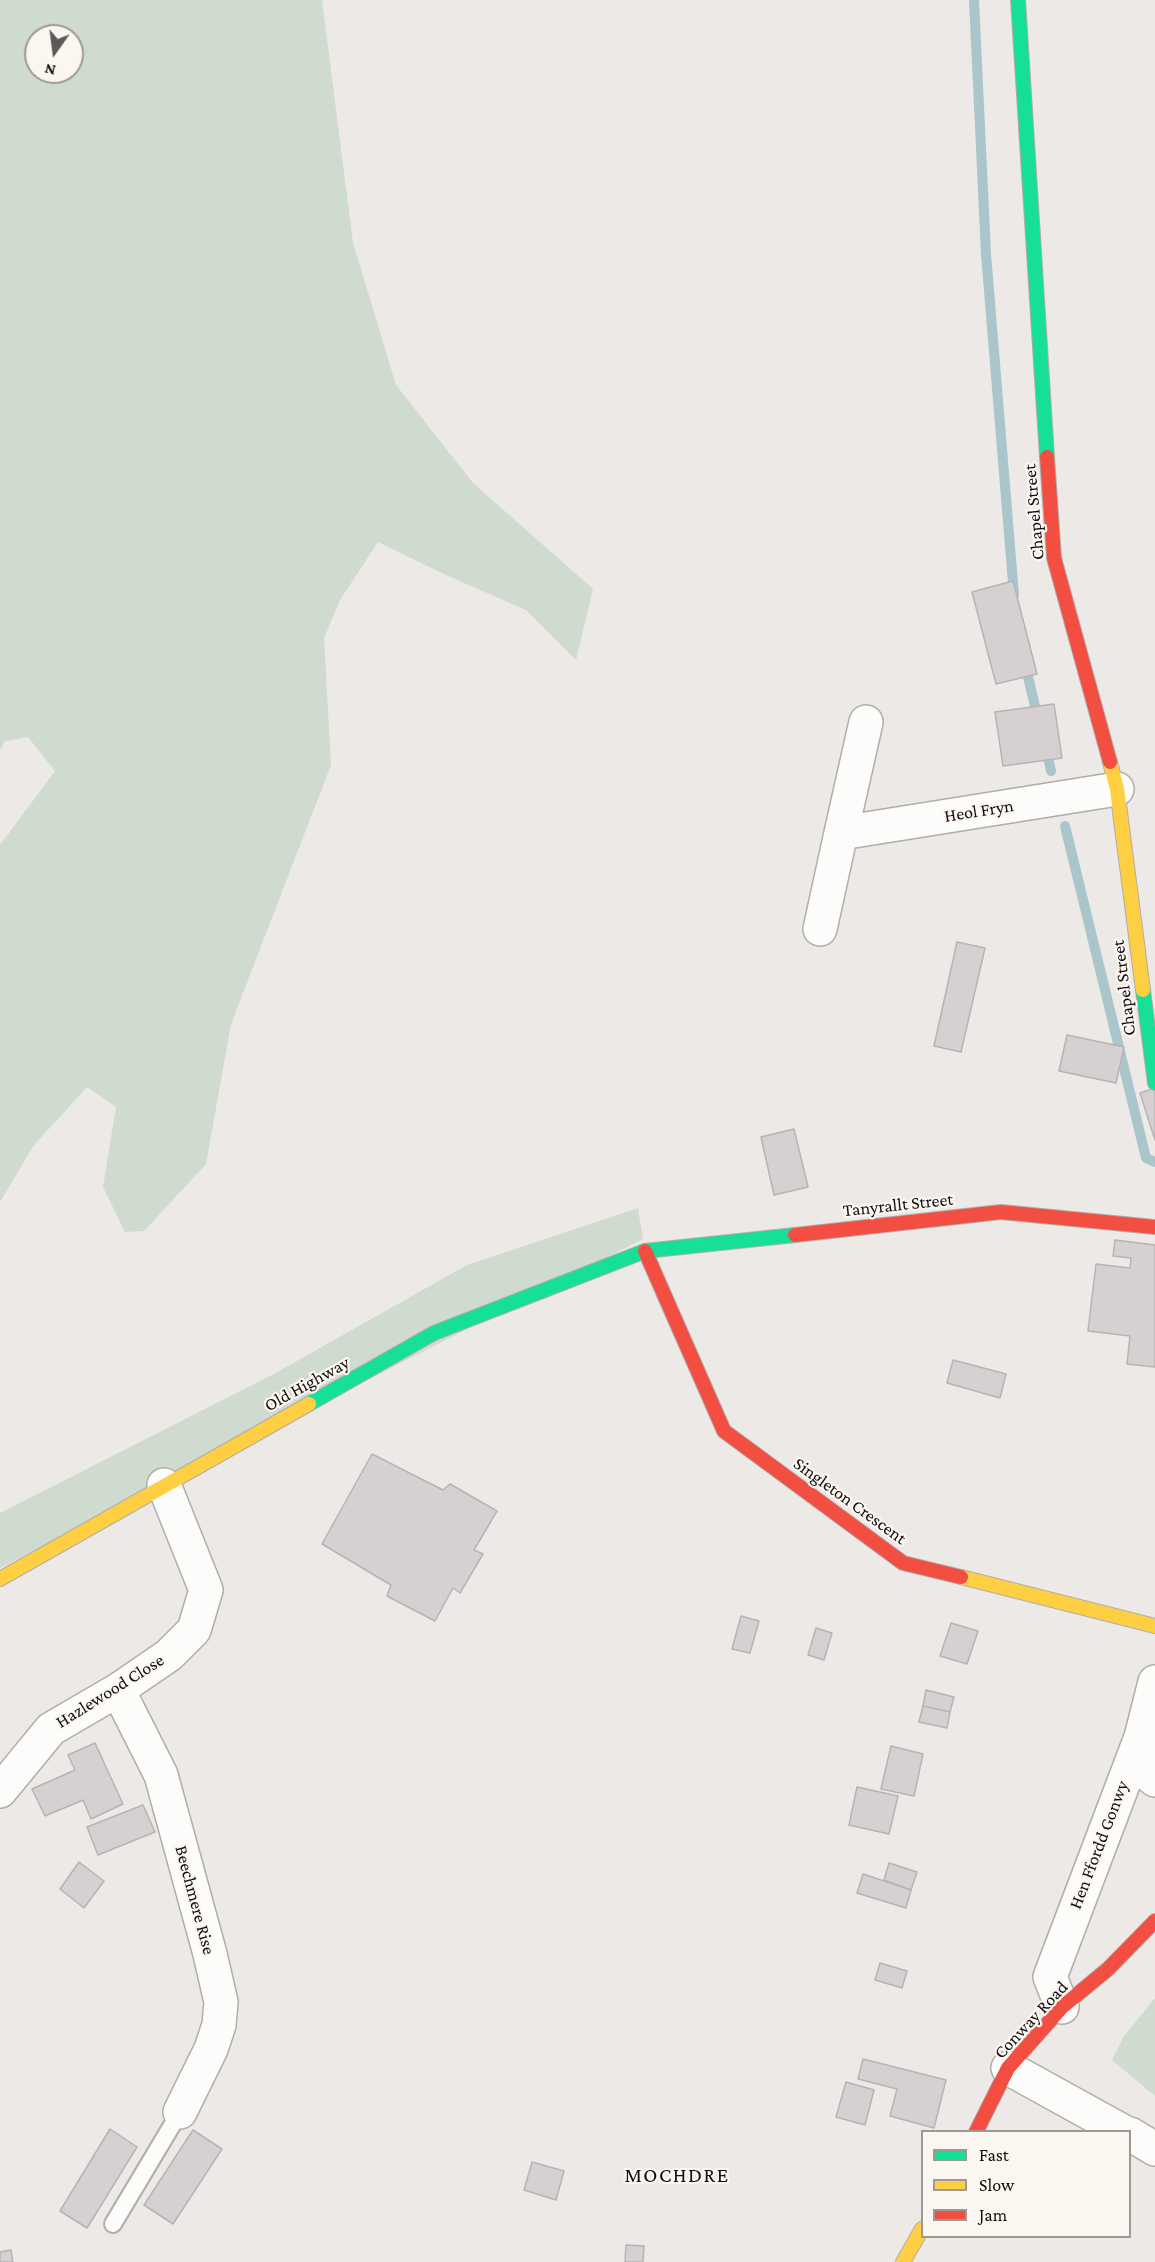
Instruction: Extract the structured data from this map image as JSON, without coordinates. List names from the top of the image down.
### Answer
{
  "streets": {
    "street": [
      "Chapel Street",
      "Heol Fryn",
      "Tanyrallt Street",
      "Old Highway",
      "Singleton Crescent",
      "Hazlewood Close",
      "Hen Ffordd Gonwy",
      "Beechmere Rise",
      "Conway Road"
    ]
  },
  "crossings": [
    ["Chapel Street", "Heol Fryn"],
    ["Tanyrallt Street", "Old Highway"],
    ["Tanyrallt Street", "Singleton Crescent"],
    ["Old Highway", "Singleton Crescent"],
    ["Old Highway", "Hazlewood Close"],
    ["Hazlewood Close", "Beechmere Rise"],
    ["Hen Ffordd Gonwy", "Conway Road"]
  ],
  "districts": ["MOCHDRE"],
  "legend": ["Fast", "Slow", "Jam"],
  "north": "bottom"
}
